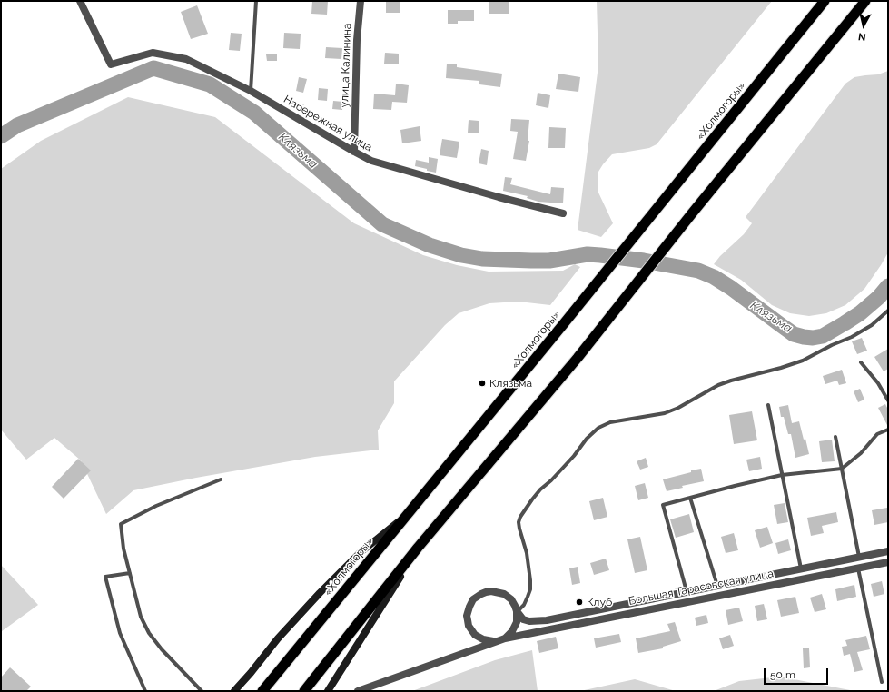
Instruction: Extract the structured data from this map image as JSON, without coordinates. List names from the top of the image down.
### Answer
{
  "streets": {
    "highway": ["«Холмогоры»"],
    "street": ["улица Калинина", "Набережная улица", "Большая Тарасовская улица"]
  },
  "crossings": [
    ["улица Калинина", "Набережная улица"]
  ],
  "water": ["Клязьма"],
  "places": ["Клязьма", "Клуб"],
  "scale_bar": "50 m",
  "north": "bottom"
}
